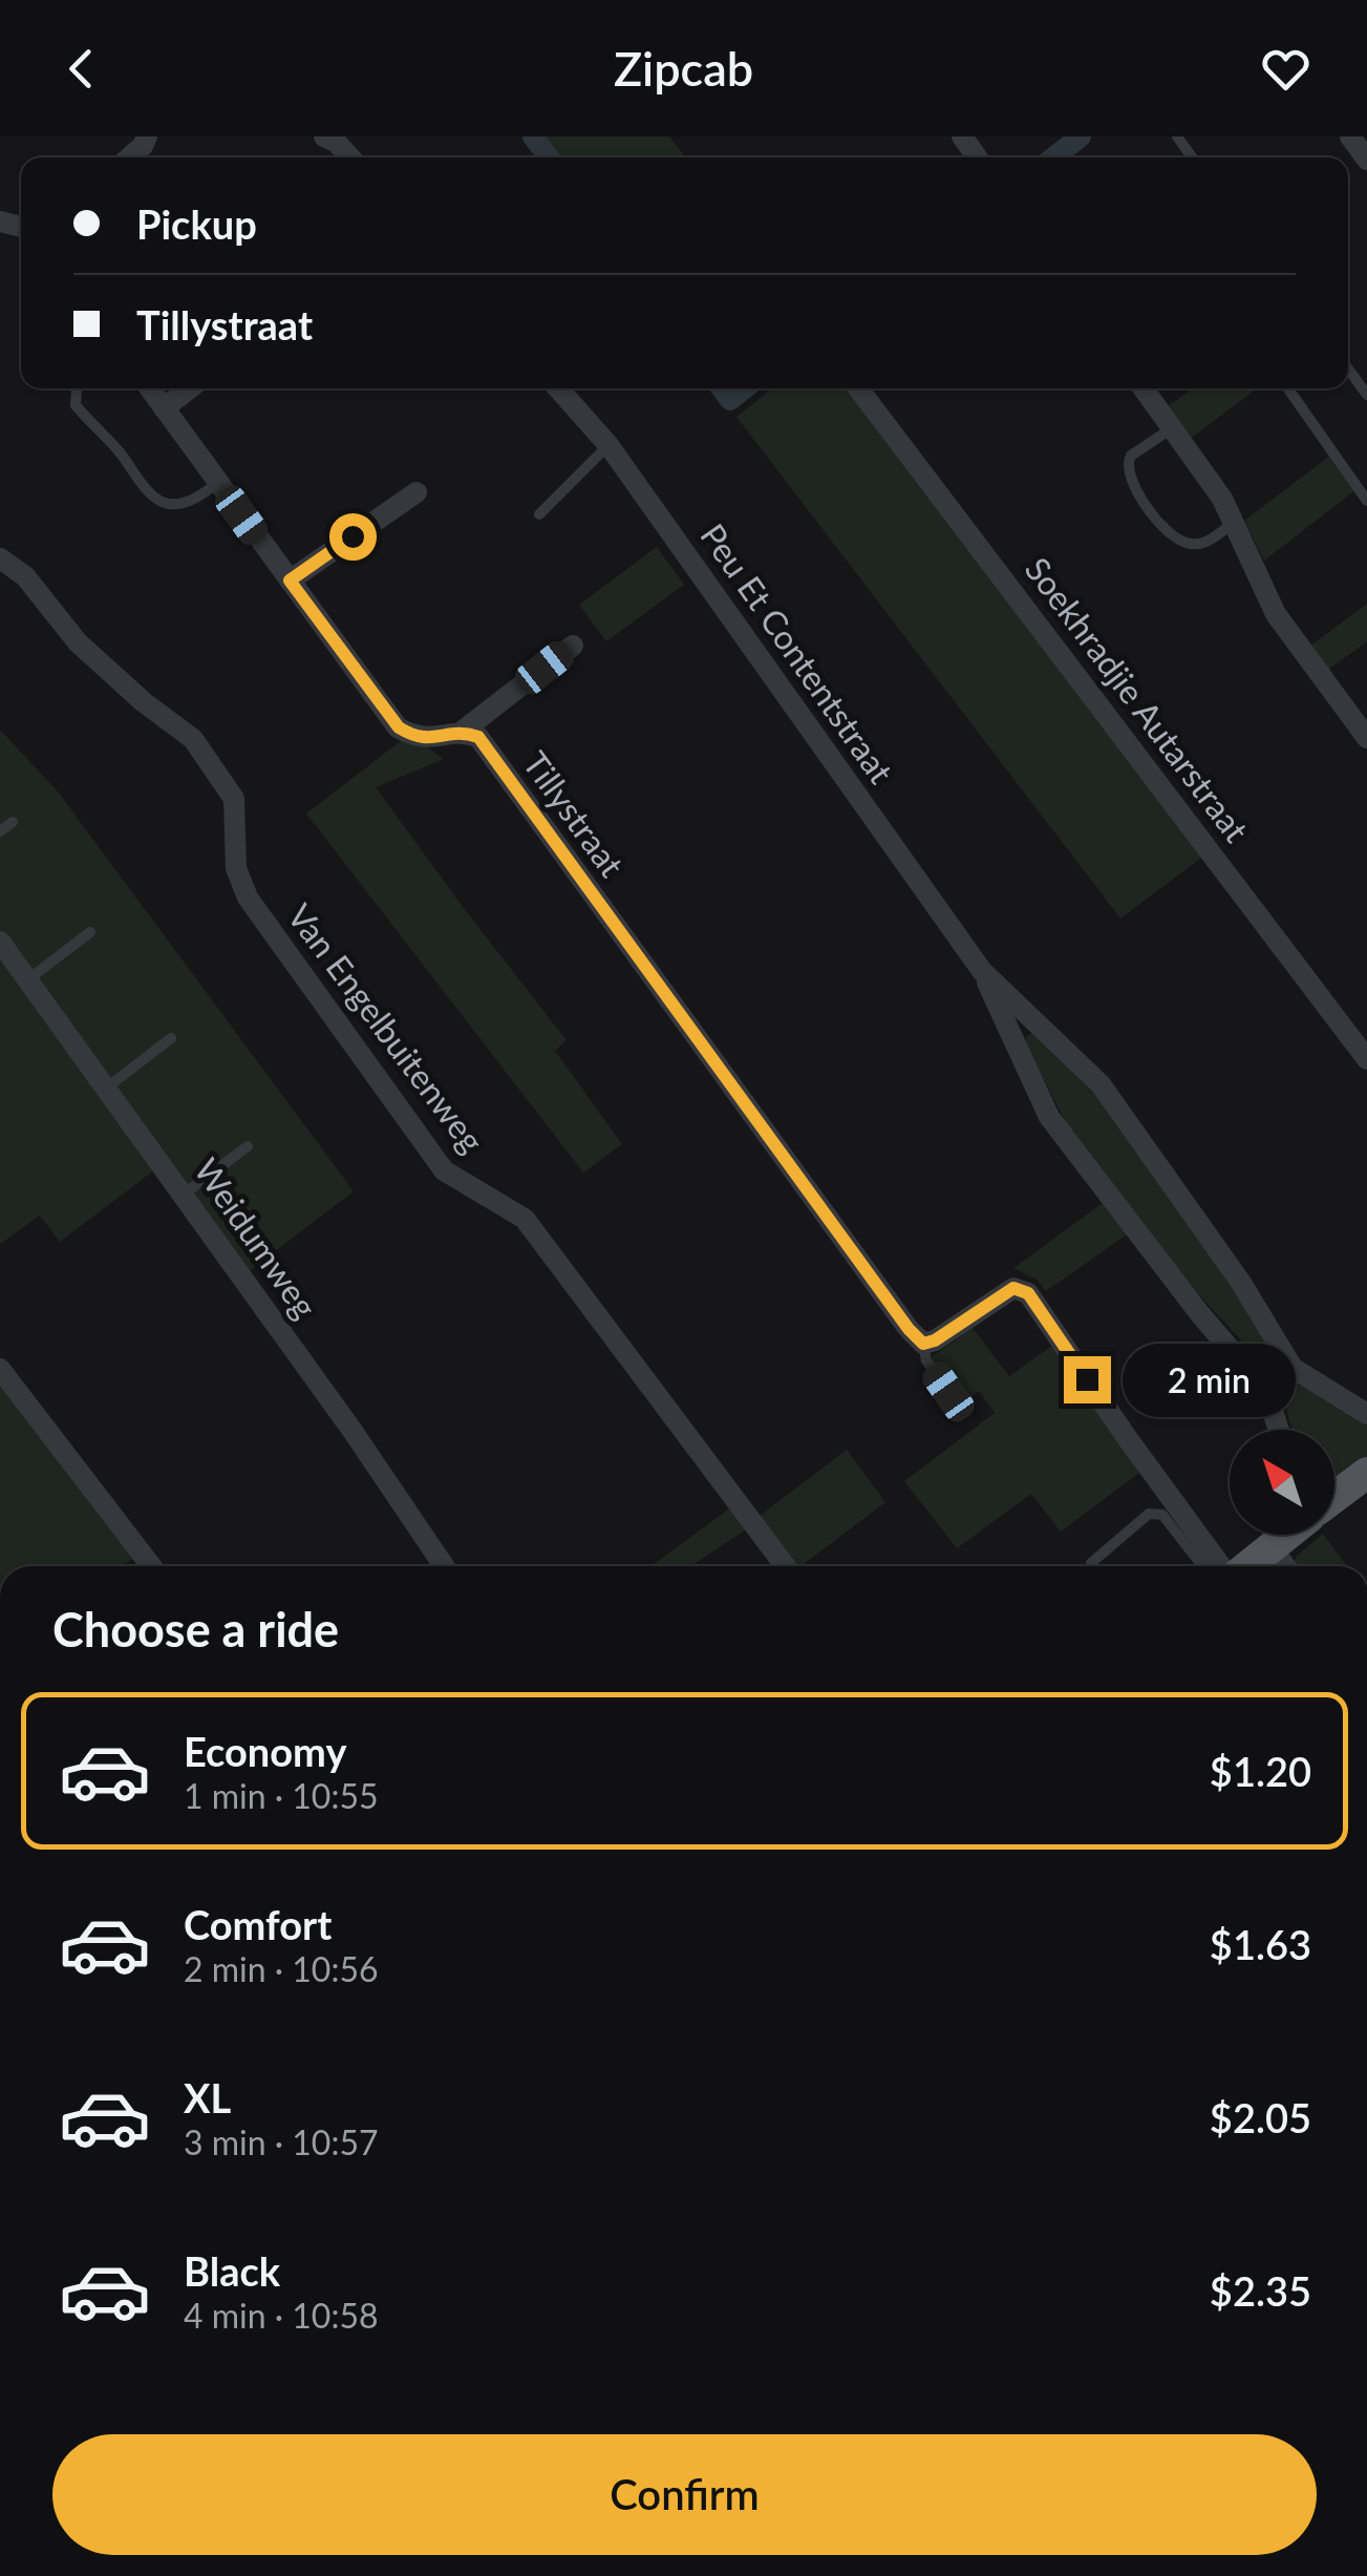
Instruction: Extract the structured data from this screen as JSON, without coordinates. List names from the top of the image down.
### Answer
{
  "streets": {
    "street": [
      "Peu Et Contentstraat",
      "Soekhradjie Autarstraat",
      "Tillystraat",
      "Van Engelbuitenweg",
      "Weidumweg"
    ]
  },
  "north": "top left",
  "page": {
    "header": "Zipcab",
    "banner": ["Pickup", "Tillystraat"],
    "bubble": "2 min",
    "heading": "Choose a ride",
    "list": [
      {
        "name": "Economy",
        "note": "1 min · 10:55",
        "value": "$1.20"
      },
      {
        "name": "Comfort",
        "note": "2 min · 10:56",
        "value": "$1.63"
      },
      {
        "name": "XL",
        "note": "3 min · 10:57",
        "value": "$2.05"
      },
      {
        "name": "Black",
        "note": "4 min · 10:58",
        "value": "$2.35"
      }
    ],
    "buttons": "Confirm"
  }
}
